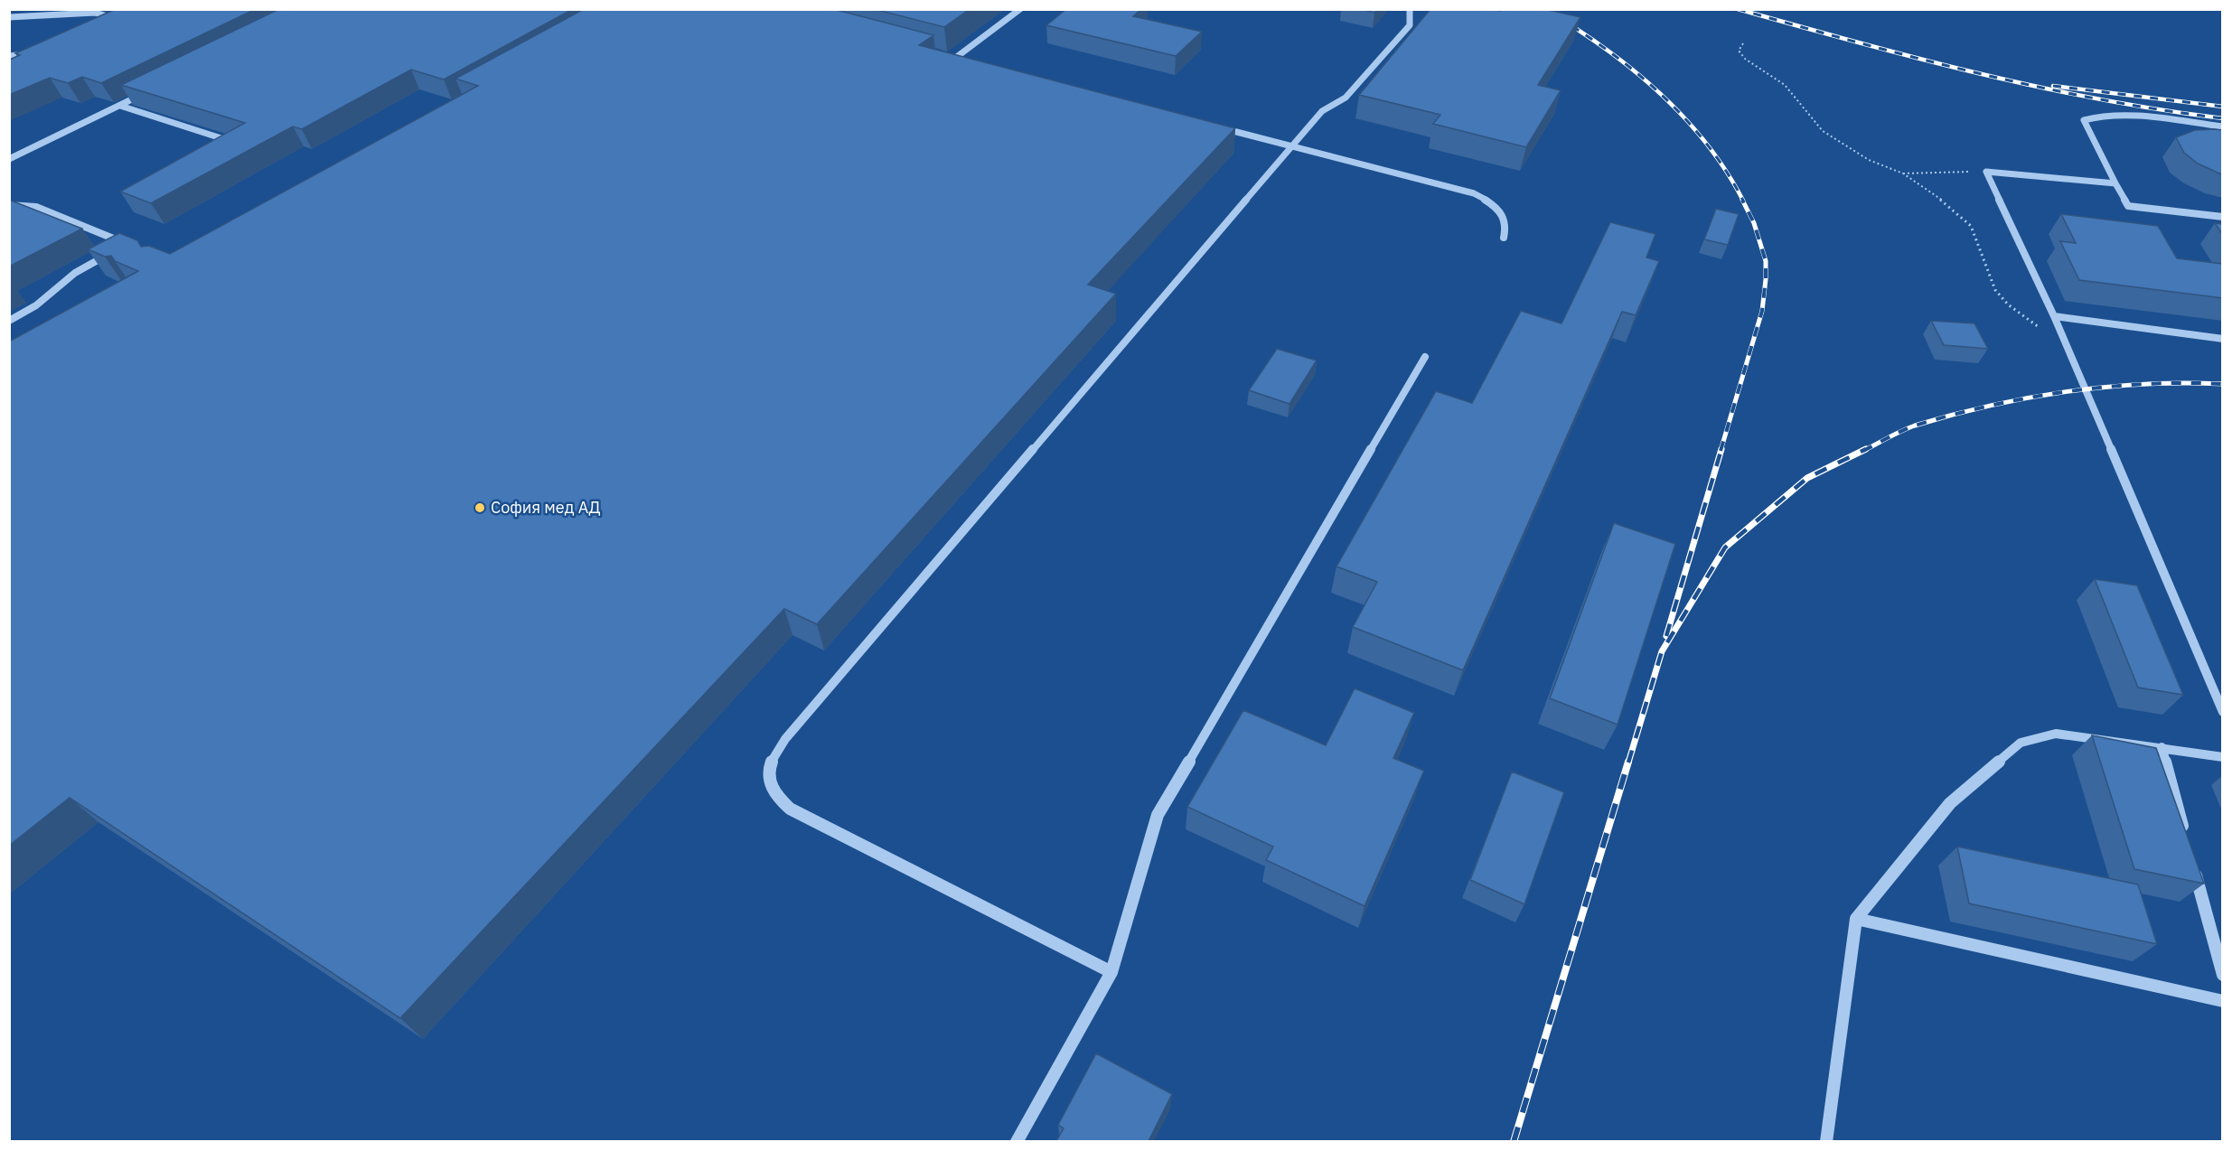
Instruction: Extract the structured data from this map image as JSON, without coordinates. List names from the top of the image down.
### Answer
{
  "places": ["София мед АД"]
}
